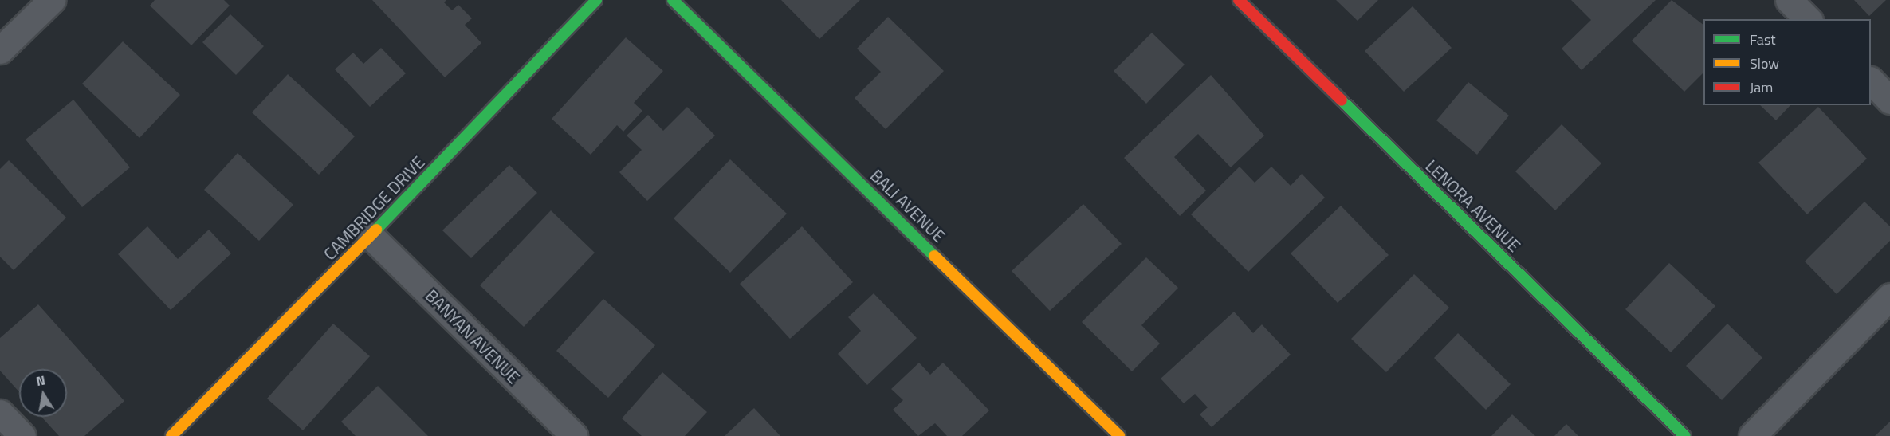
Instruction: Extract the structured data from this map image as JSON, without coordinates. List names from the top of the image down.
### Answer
{
  "streets": {
    "street": [
      "BALI AVENUE",
      "LENORA AVENUE",
      "CAMBRIDGE DRIVE",
      "BANYAN AVENUE"
    ]
  },
  "crossings": [
    ["CAMBRIDGE DRIVE", "BANYAN AVENUE"]
  ],
  "legend": ["Fast", "Slow", "Jam"],
  "north": "top"
}
